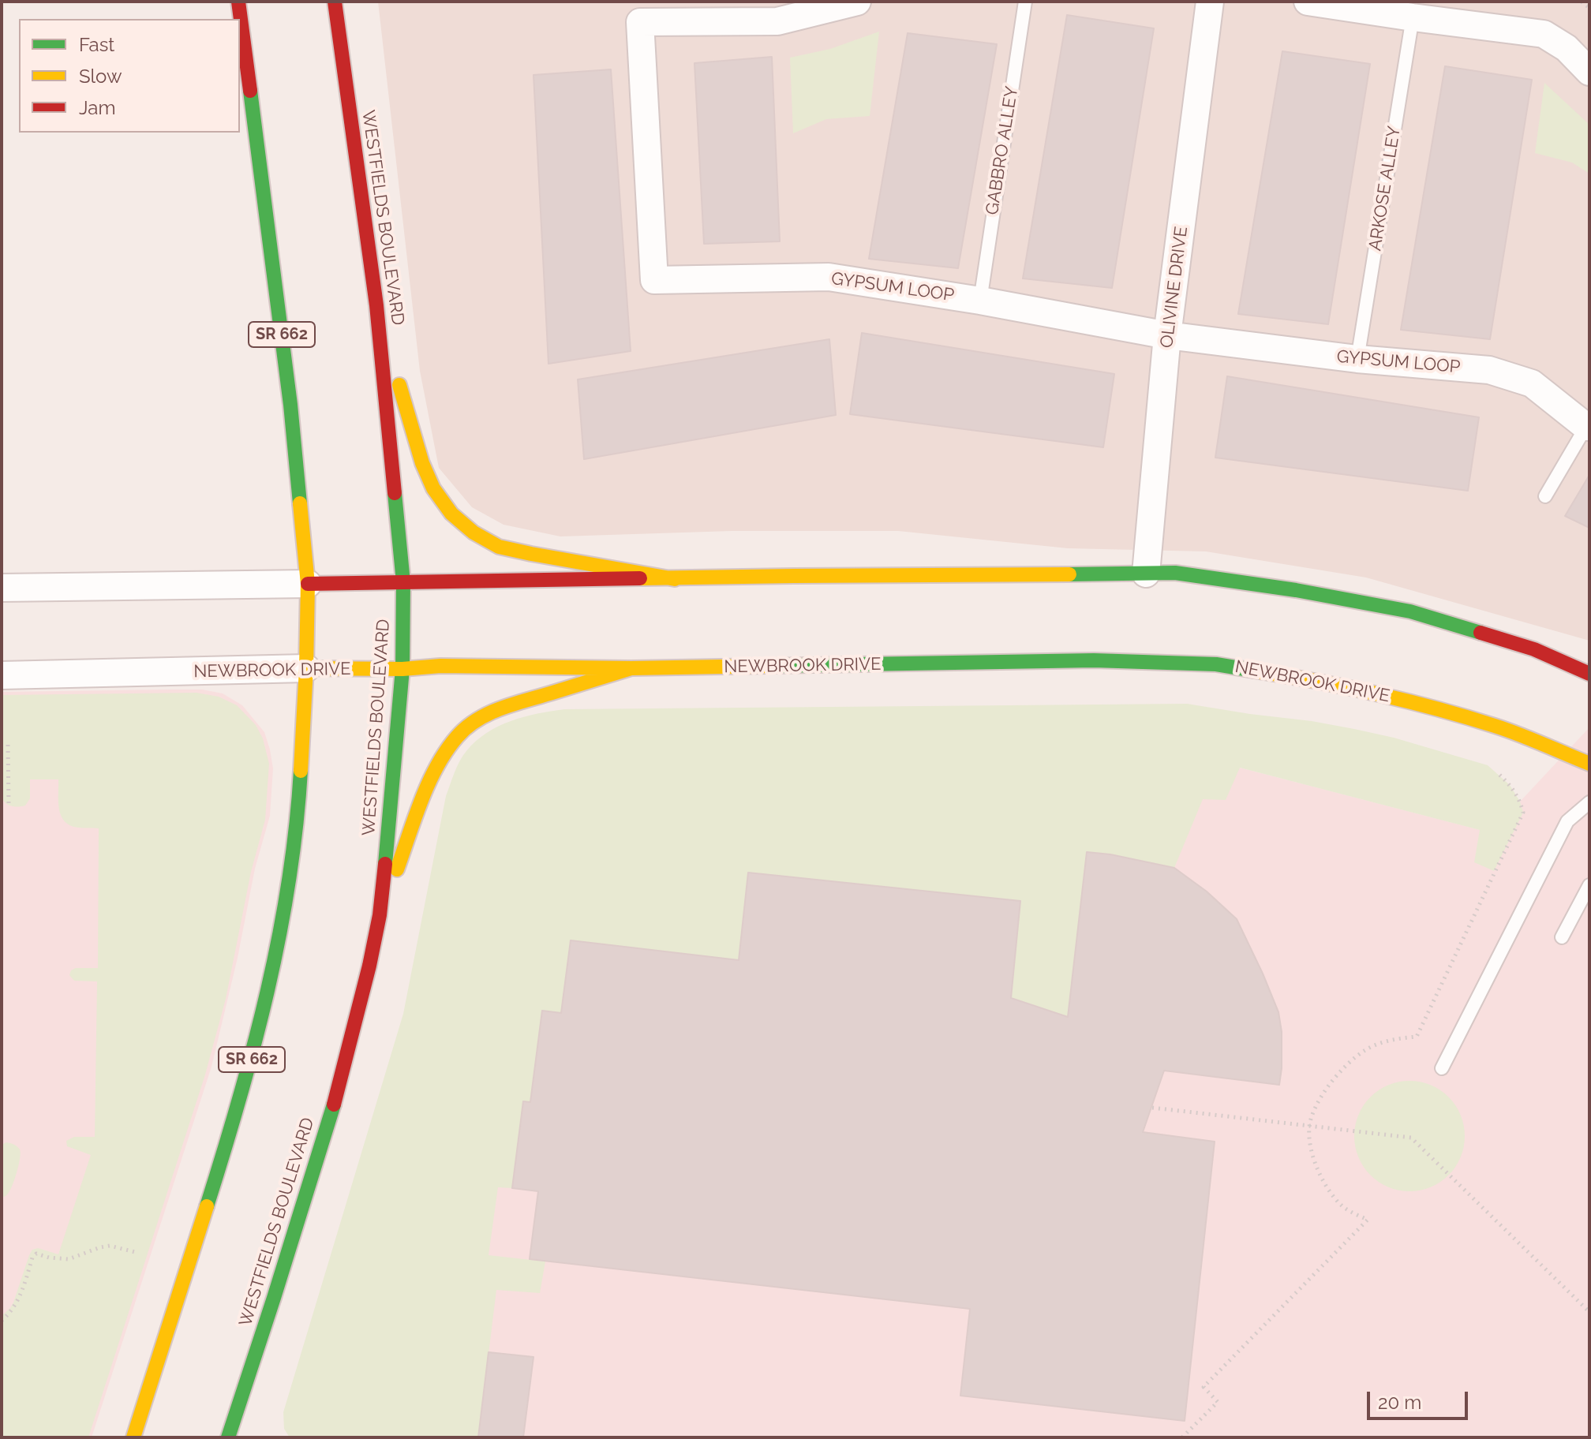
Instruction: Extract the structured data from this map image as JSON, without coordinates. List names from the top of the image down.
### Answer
{
  "streets": {
    "main road": ["WESTFIELDS BOULEVARD", "SR 662", "NEWBROOK DRIVE"],
    "street": ["GYPSUM LOOP", "OLIVINE DRIVE"],
    "lane": ["GABBRO ALLEY", "ARKOSE ALLEY"]
  },
  "crossings": [
    ["GABBRO ALLEY", "GYPSUM LOOP"],
    ["ARKOSE ALLEY", "GYPSUM LOOP"],
    ["WESTFIELDS BOULEVARD", "NEWBROOK DRIVE"],
    ["GYPSUM LOOP", "OLIVINE DRIVE"],
    ["SR 662", "NEWBROOK DRIVE"]
  ],
  "legend": ["Fast", "Slow", "Jam"],
  "scale_bar": "20 m"
}
